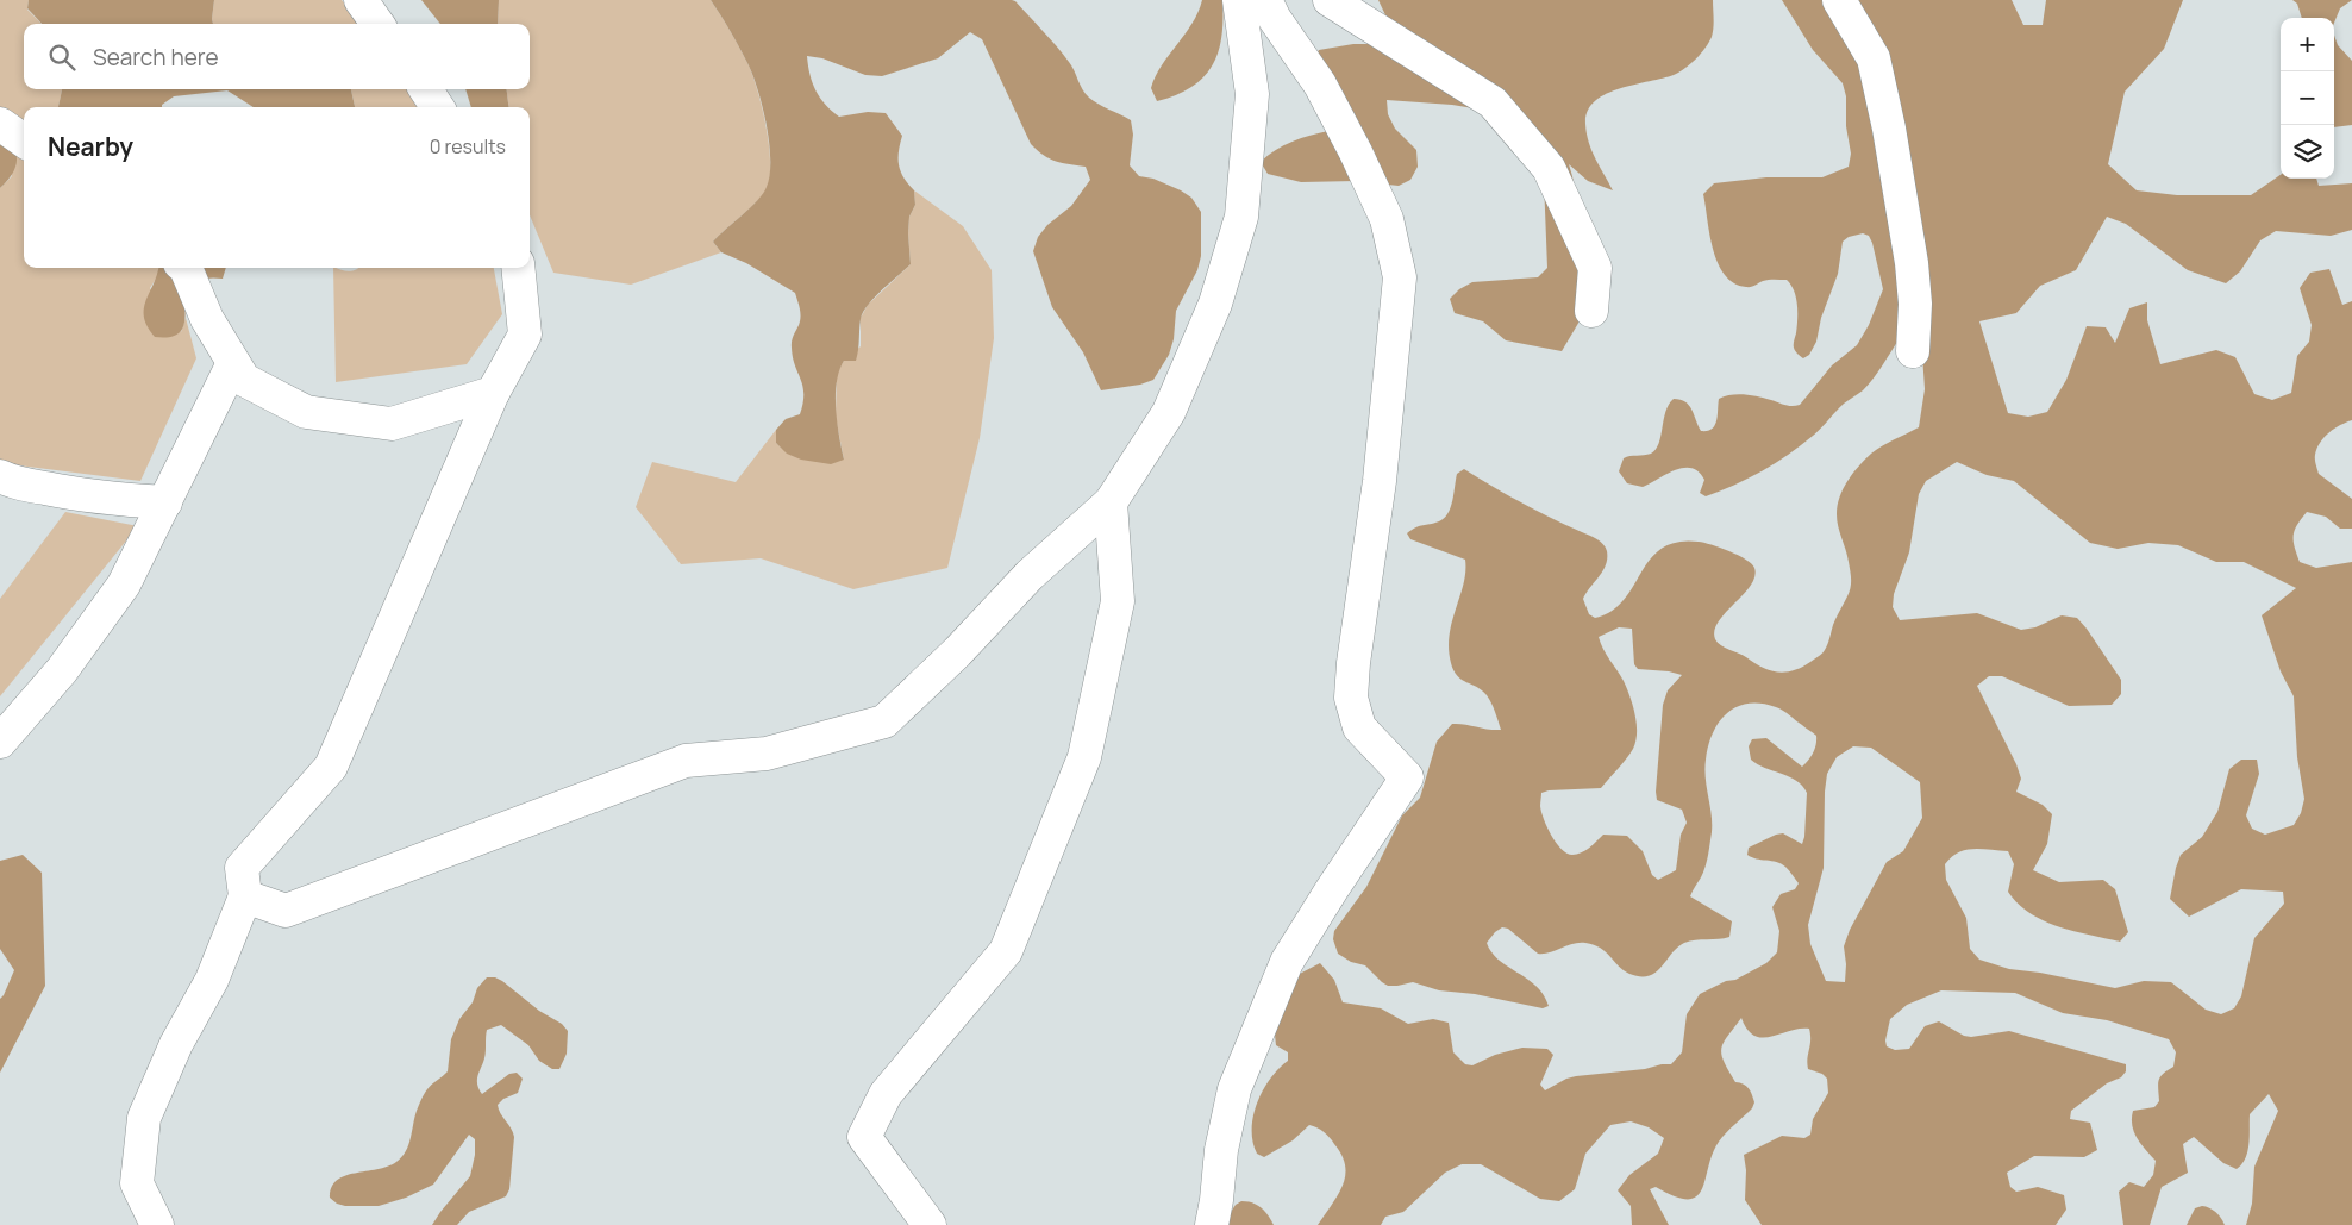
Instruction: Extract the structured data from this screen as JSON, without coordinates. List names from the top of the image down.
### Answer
{
  "page": {
    "map_buttons": ["+", "−"],
    "search": "Search here",
    "heading": ["Nearby", "0 results"]
  }
}
